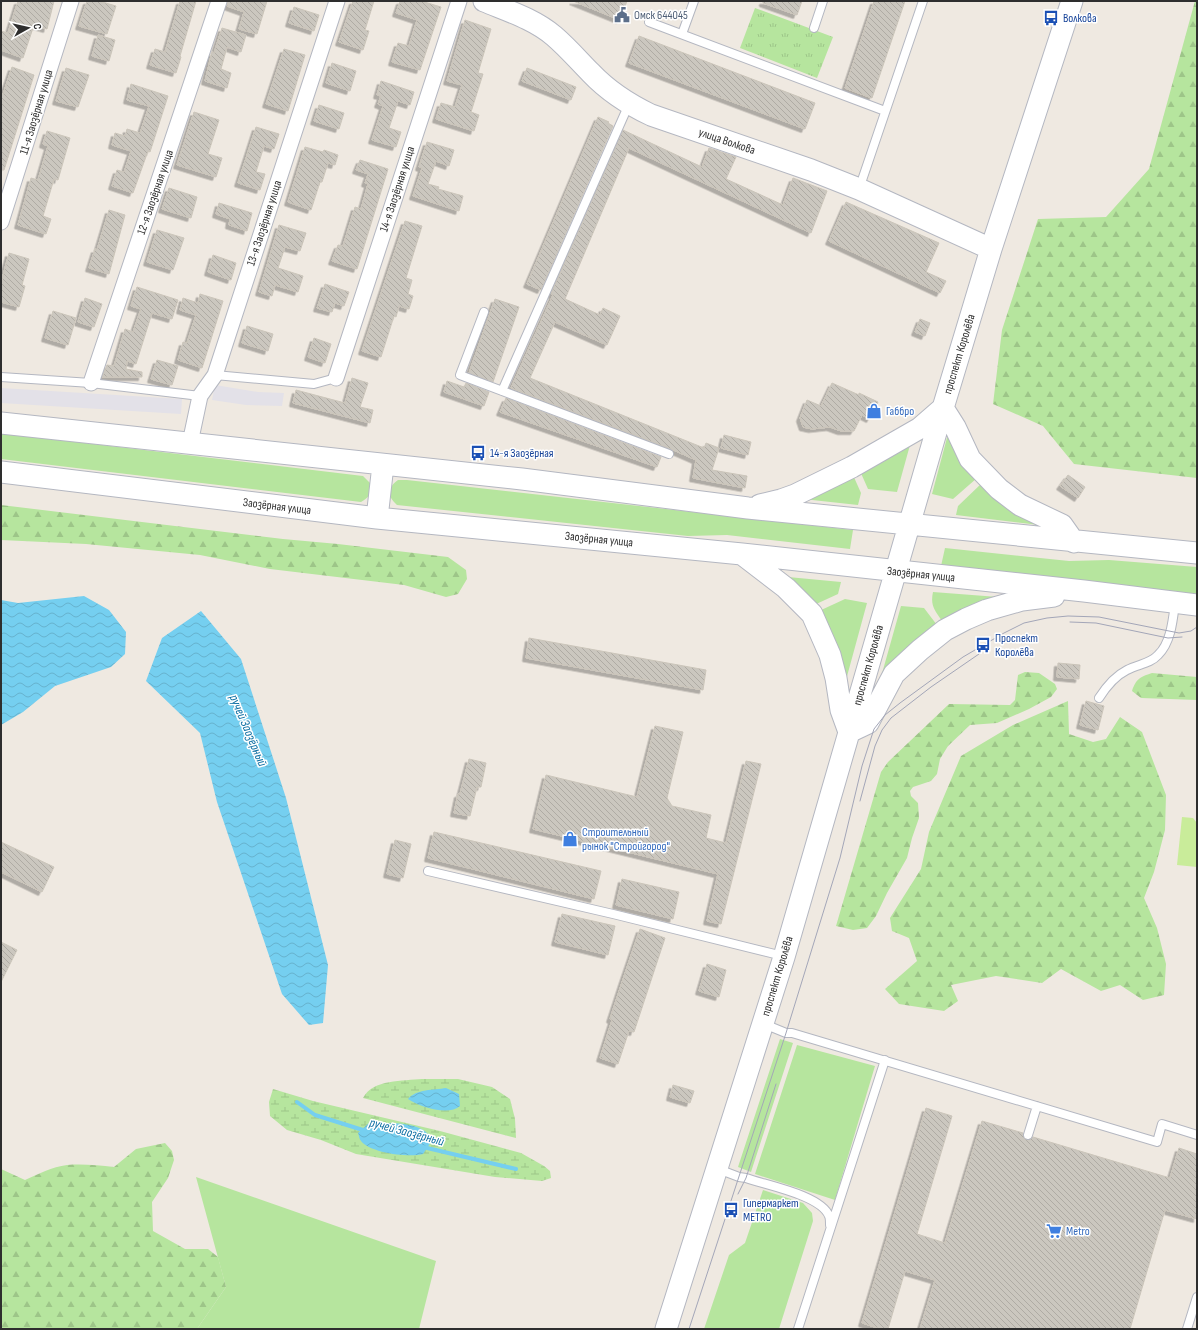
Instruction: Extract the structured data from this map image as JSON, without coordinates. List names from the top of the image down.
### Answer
{
  "streets": {
    "main road": ["улица Волкова", "проспект Королёва", "Заозёрная улица"],
    "street": [
      "11-я Заозёрная улица",
      "14-я Заозёрная улица",
      "12-я Заозёрная улица",
      "13-я Заозёрная улица"
    ]
  },
  "crossings": [
    ["улица Волкова", "проспект Королёва"],
    ["проспект Королёва", "Заозёрная улица"]
  ],
  "water": ["ручей Заозёрный"],
  "places": {
    "public building": ["Омск 644045"],
    "bus stop": [
      "Волкова",
      "14-я Заозёрная",
      "Проспект Королёва",
      "Гипермаркет METRO"
    ],
    "shop": ["Габбро", "Строительный рынок \"Стройгород\""],
    "supermarket": ["Metro"]
  },
  "north": "right"
}
